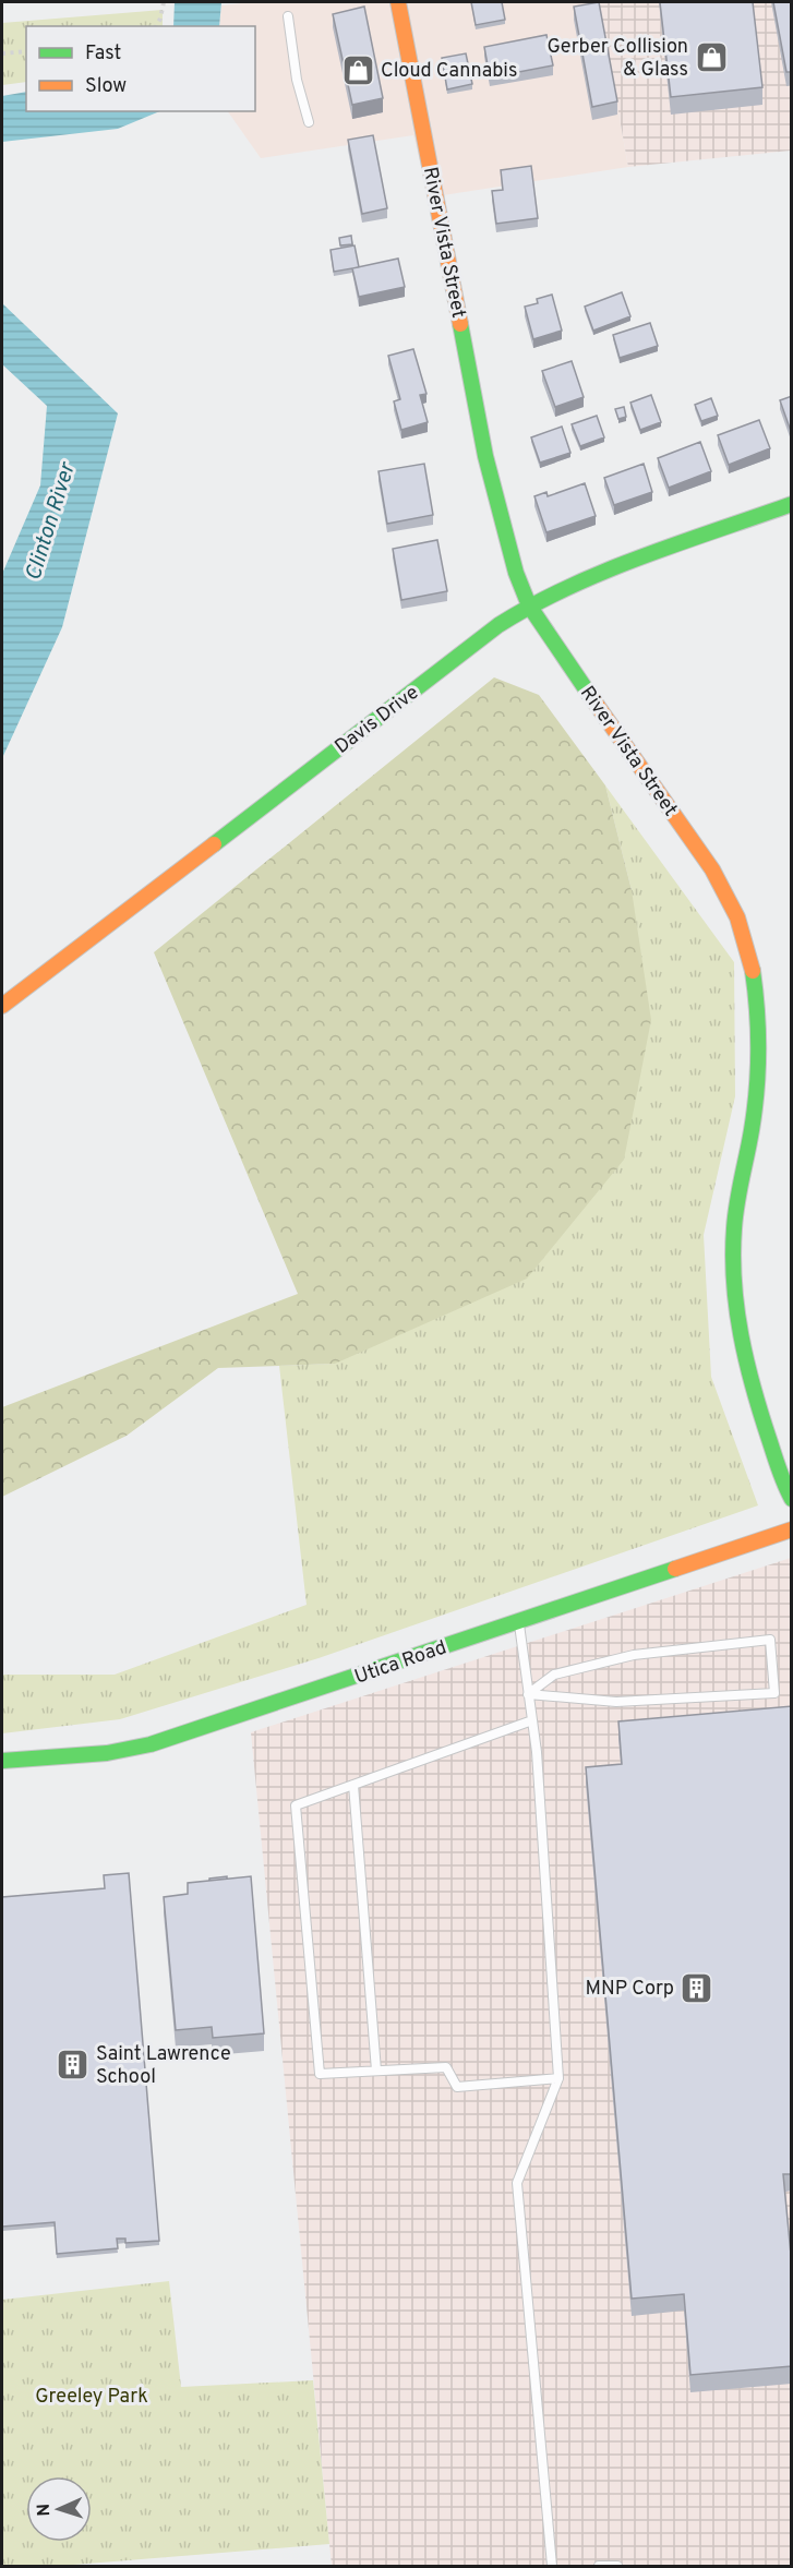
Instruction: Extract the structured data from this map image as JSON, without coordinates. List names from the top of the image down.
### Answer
{
  "streets": {
    "street": ["River Vista Street", "Davis Drive", "Utica Road"]
  },
  "crossings": [
    ["River Vista Street", "Davis Drive"]
  ],
  "water": ["Clinton River"],
  "parks": ["Greeley Park"],
  "places": {
    "shop": ["Gerber Collision & Glass", "Cloud Cannabis"],
    "building": ["MNP Corp", "Saint Lawrence School"]
  },
  "legend": ["Fast", "Slow"],
  "north": "left"
}
